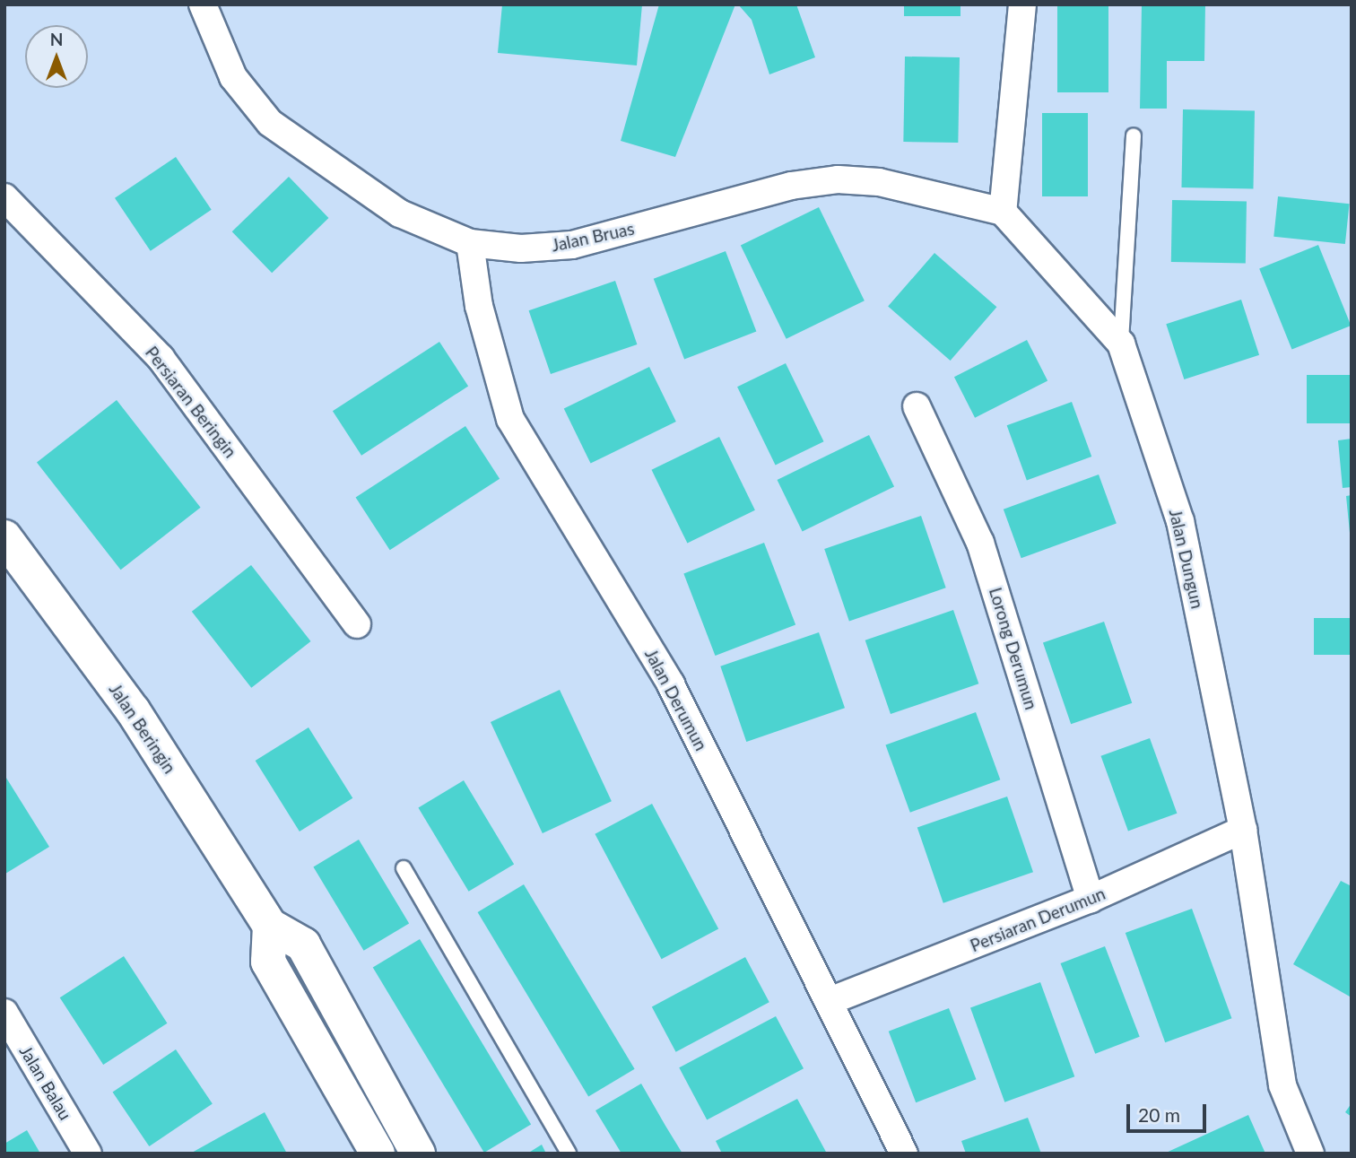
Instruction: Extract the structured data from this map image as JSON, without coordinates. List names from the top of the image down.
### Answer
{
  "streets": {
    "street": [
      "Jalan Bruas",
      "Persiaran Beringin",
      "Jalan Dungun",
      "Lorong Derumun",
      "Jalan Derumun",
      "Jalan Beringin",
      "Persiaran Derumun",
      "Jalan Balau"
    ]
  },
  "crossings": [
    ["Jalan Bruas", "Jalan Dungun"],
    ["Jalan Bruas", "Jalan Derumun"],
    ["Jalan Dungun", "Persiaran Derumun"],
    ["Lorong Derumun", "Persiaran Derumun"],
    ["Jalan Derumun", "Persiaran Derumun"]
  ],
  "scale_bar": "20 m",
  "north": "top"
}
